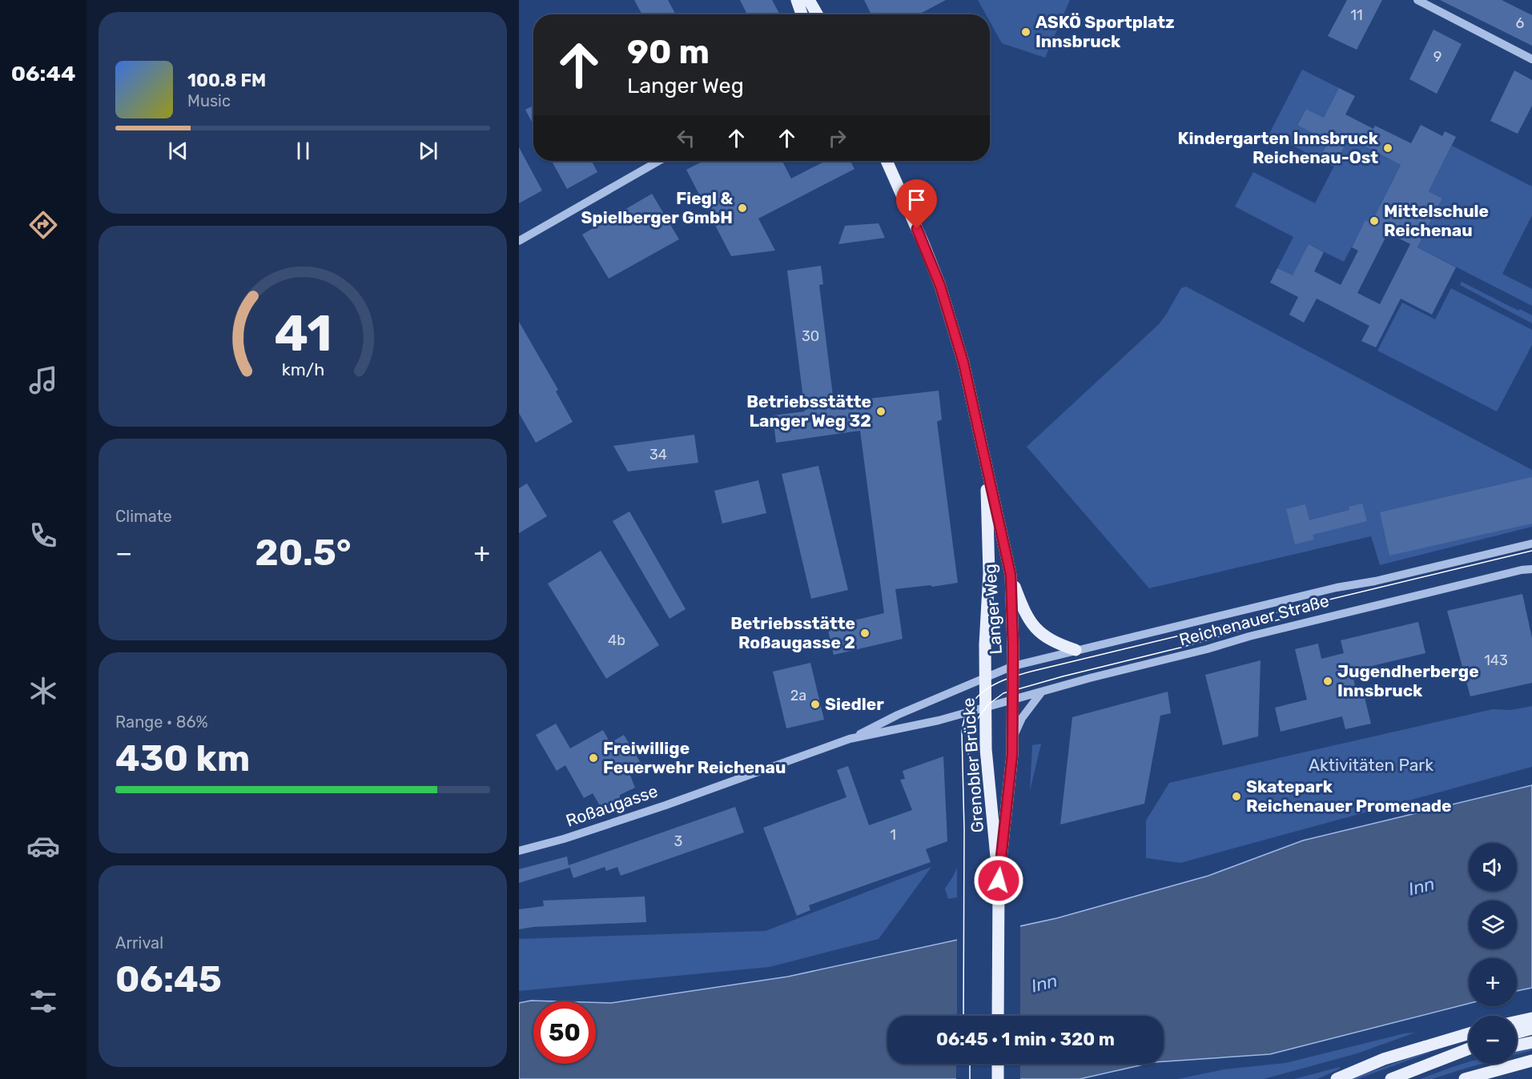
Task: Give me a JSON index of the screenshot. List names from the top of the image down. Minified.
{"streets":{"main road":["Langer Weg","Grenobler Brücke"],"street":["Reichenauer Straße","Roßaugasse"]},"crossings":[["Langer Weg","Reichenauer Straße"],["Langer Weg","Grenobler Brücke"],["Langer Weg","Roßaugasse"],["Reichenauer Straße","Grenobler Brücke"],["Reichenauer Straße","Roßaugasse"],["Grenobler Brücke","Roßaugasse"]],"water":["Inn"],"parks":["Aktivitäten Park"],"places":["ASKÖ Sportplatz Innsbruck","Kindergarten Innsbruck Reichenau-Ost","Fiegl & Spielberger GmbH","Mittelschule Reichenau","Betriebsstätte Langer Weg 32","Betriebsstätte Roßaugasse 2","Jugendherberge Innsbruck","Siedler","Freiwillige Feuerwehr Reichenau","Skatepark Reichenauer Promenade"],"house_numbers":["11","6","9","30","34","4b","143","2a","1","3"],"page":{"tabs":"06:44","turn":["90 m","Langer Weg"],"song":["100.8 FM","Music"],"tile":["Climate",["Range · 86%","430 km"],["Arrival","06:45"]],"heat":["−","20.5°","+"],"map_buttons":["+","−"],"limit":"50","trip":"06:45 · 1 min · 320 m","gauge":["41","km/h"]}}
